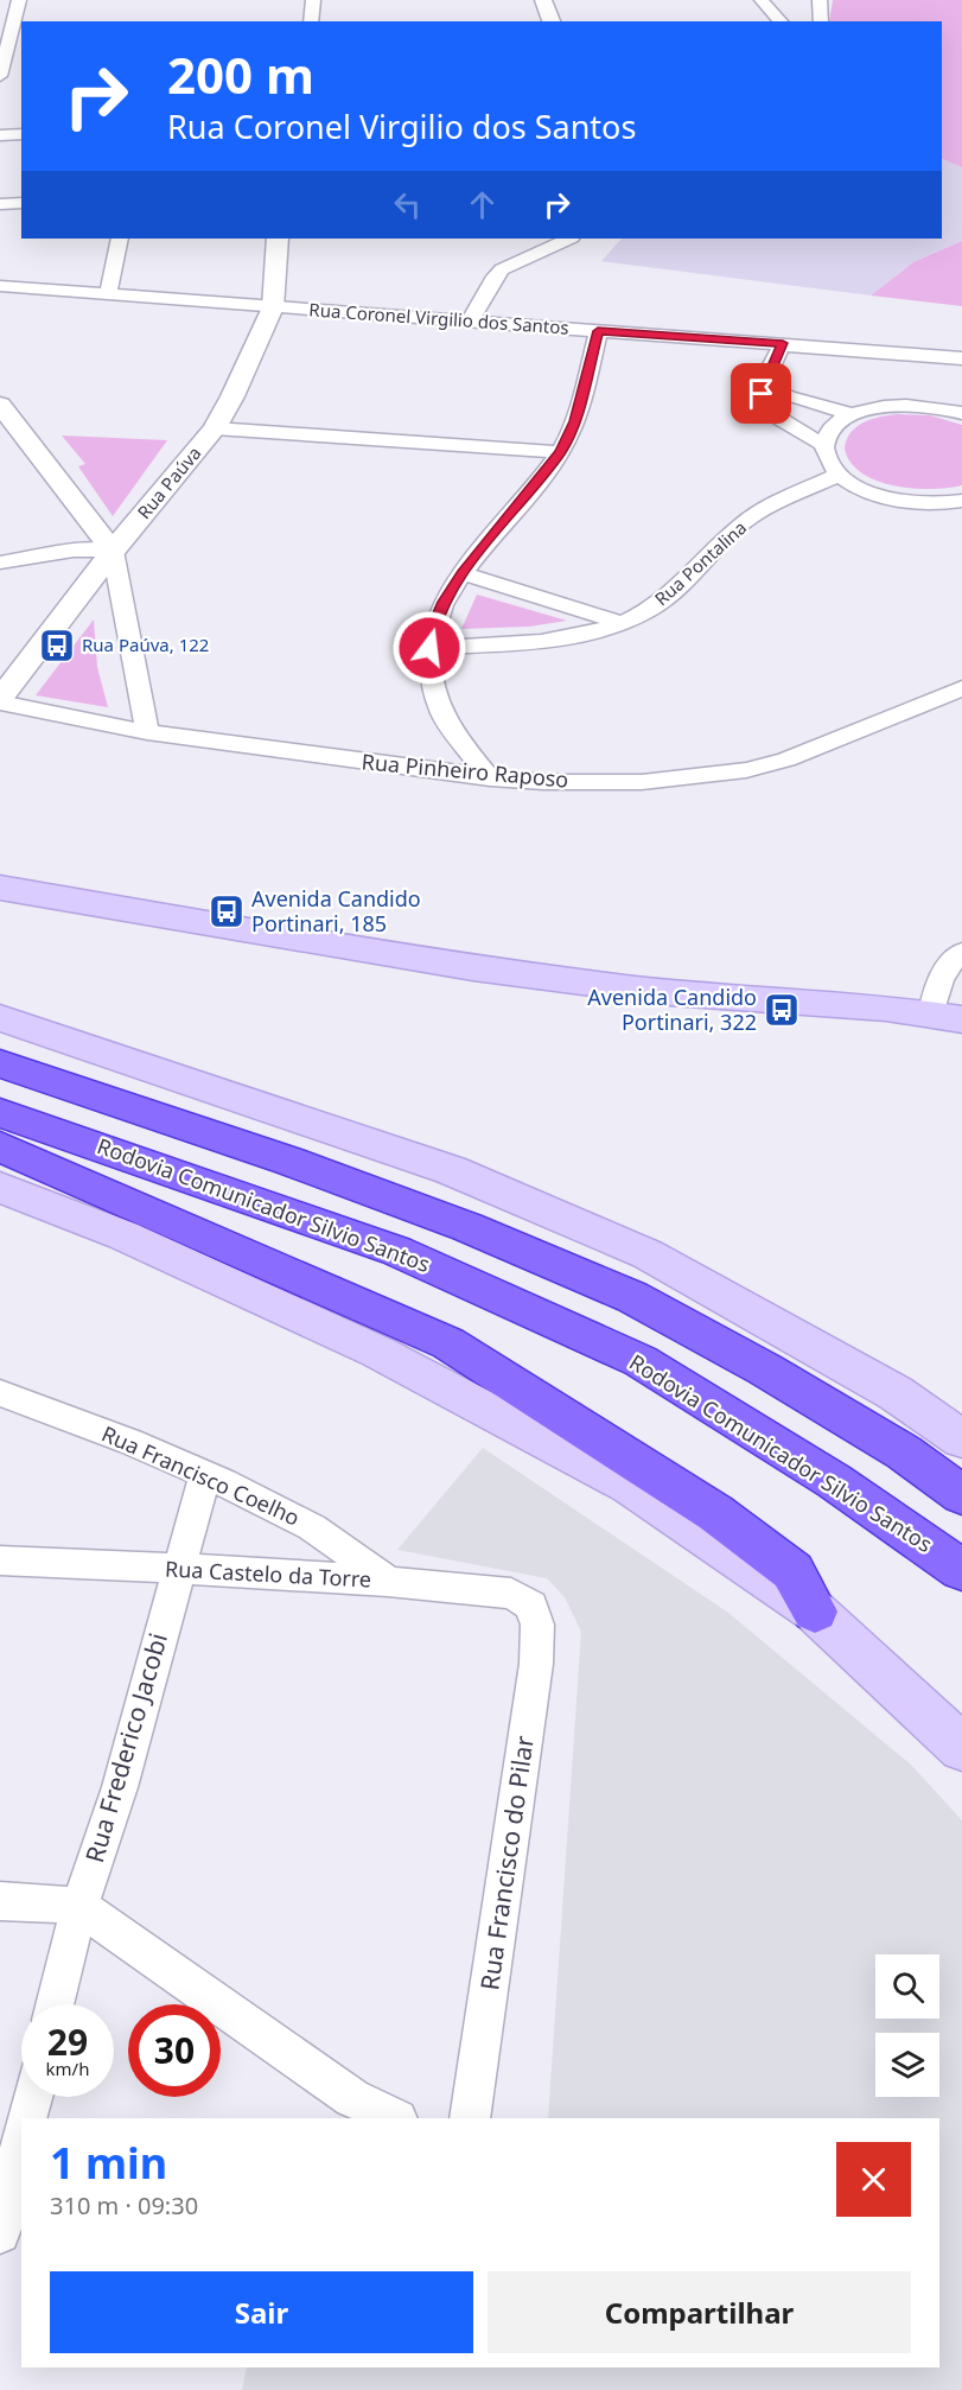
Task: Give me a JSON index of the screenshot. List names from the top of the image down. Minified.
{"streets":{"highway":["Rodovia Comunicador Silvio Santos"],"street":["Rua Coronel Virgilio dos Santos","Rua Paúva","Rua Pontalina","Rua Pinheiro Raposo","Rua Francisco Coelho","Rua Castelo da Torre","Rua Frederico Jacobi","Rua Francisco do Pilar"]},"crossings":[["Rua Coronel Virgilio dos Santos","Rua Paúva"],["Rua Paúva","Rua Pinheiro Raposo"],["Rua Francisco Coelho","Rua Castelo da Torre"],["Rua Francisco Coelho","Rua Frederico Jacobi"],["Rua Castelo da Torre","Rua Frederico Jacobi"],["Rua Castelo da Torre","Rua Francisco do Pilar"]],"places":{"bus stop":["Rua Paúva, 122","Avenida Candido Portinari, 185","Avenida Candido Portinari, 322"]},"page":{"turn":["200 m","Rua Coronel Virgilio dos Santos"],"speed":"29 km/h","limit":"30","heading":["1 min","310 m · 09:30"],"buttons":["Sair","Compartilhar"]}}
